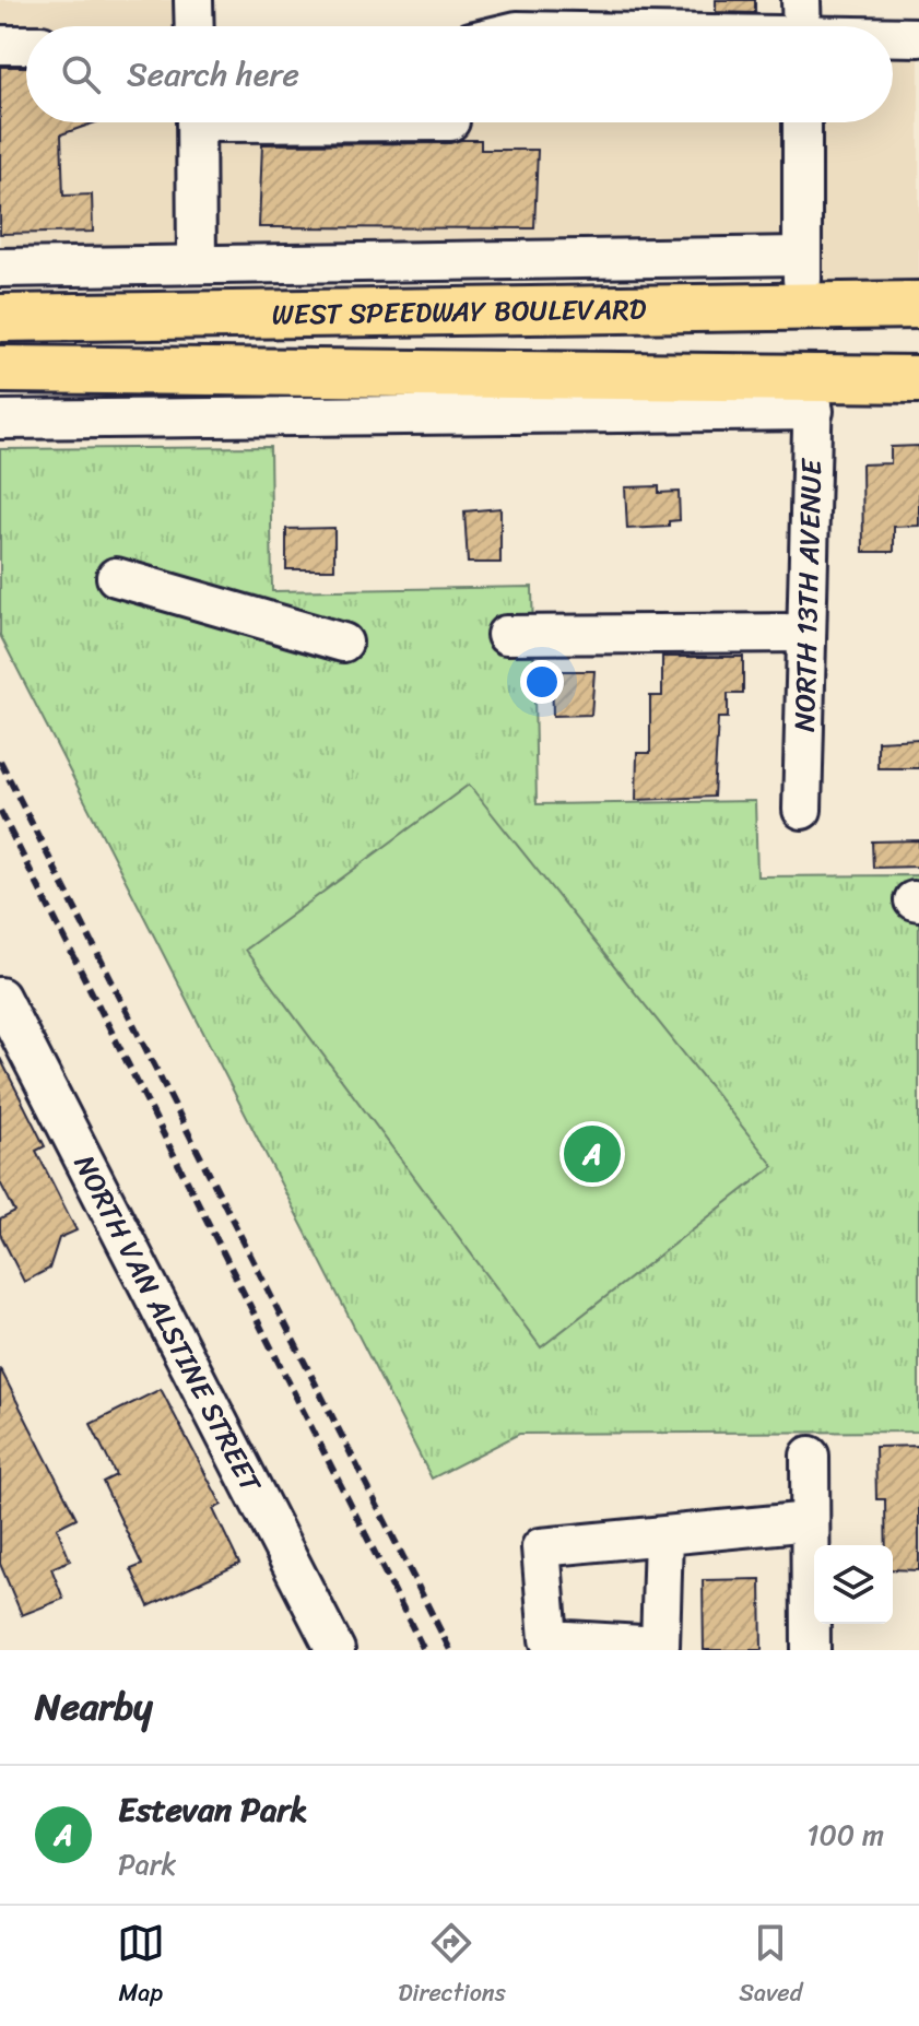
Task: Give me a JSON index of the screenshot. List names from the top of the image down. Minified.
{"streets":{"main road":["WEST SPEEDWAY BOULEVARD"],"street":["NORTH 13TH AVENUE","NORTH VAN ALSTINE STREET"]},"crossings":[["WEST SPEEDWAY BOULEVARD","NORTH 13TH AVENUE"]],"page":{"search":"Search here","pins":"A","heading":"Nearby","list":[{"mark":"A","name":"Estevan Park","note":"Park","value":"100 m"}],"nav":["Map","Directions","Saved"]}}
